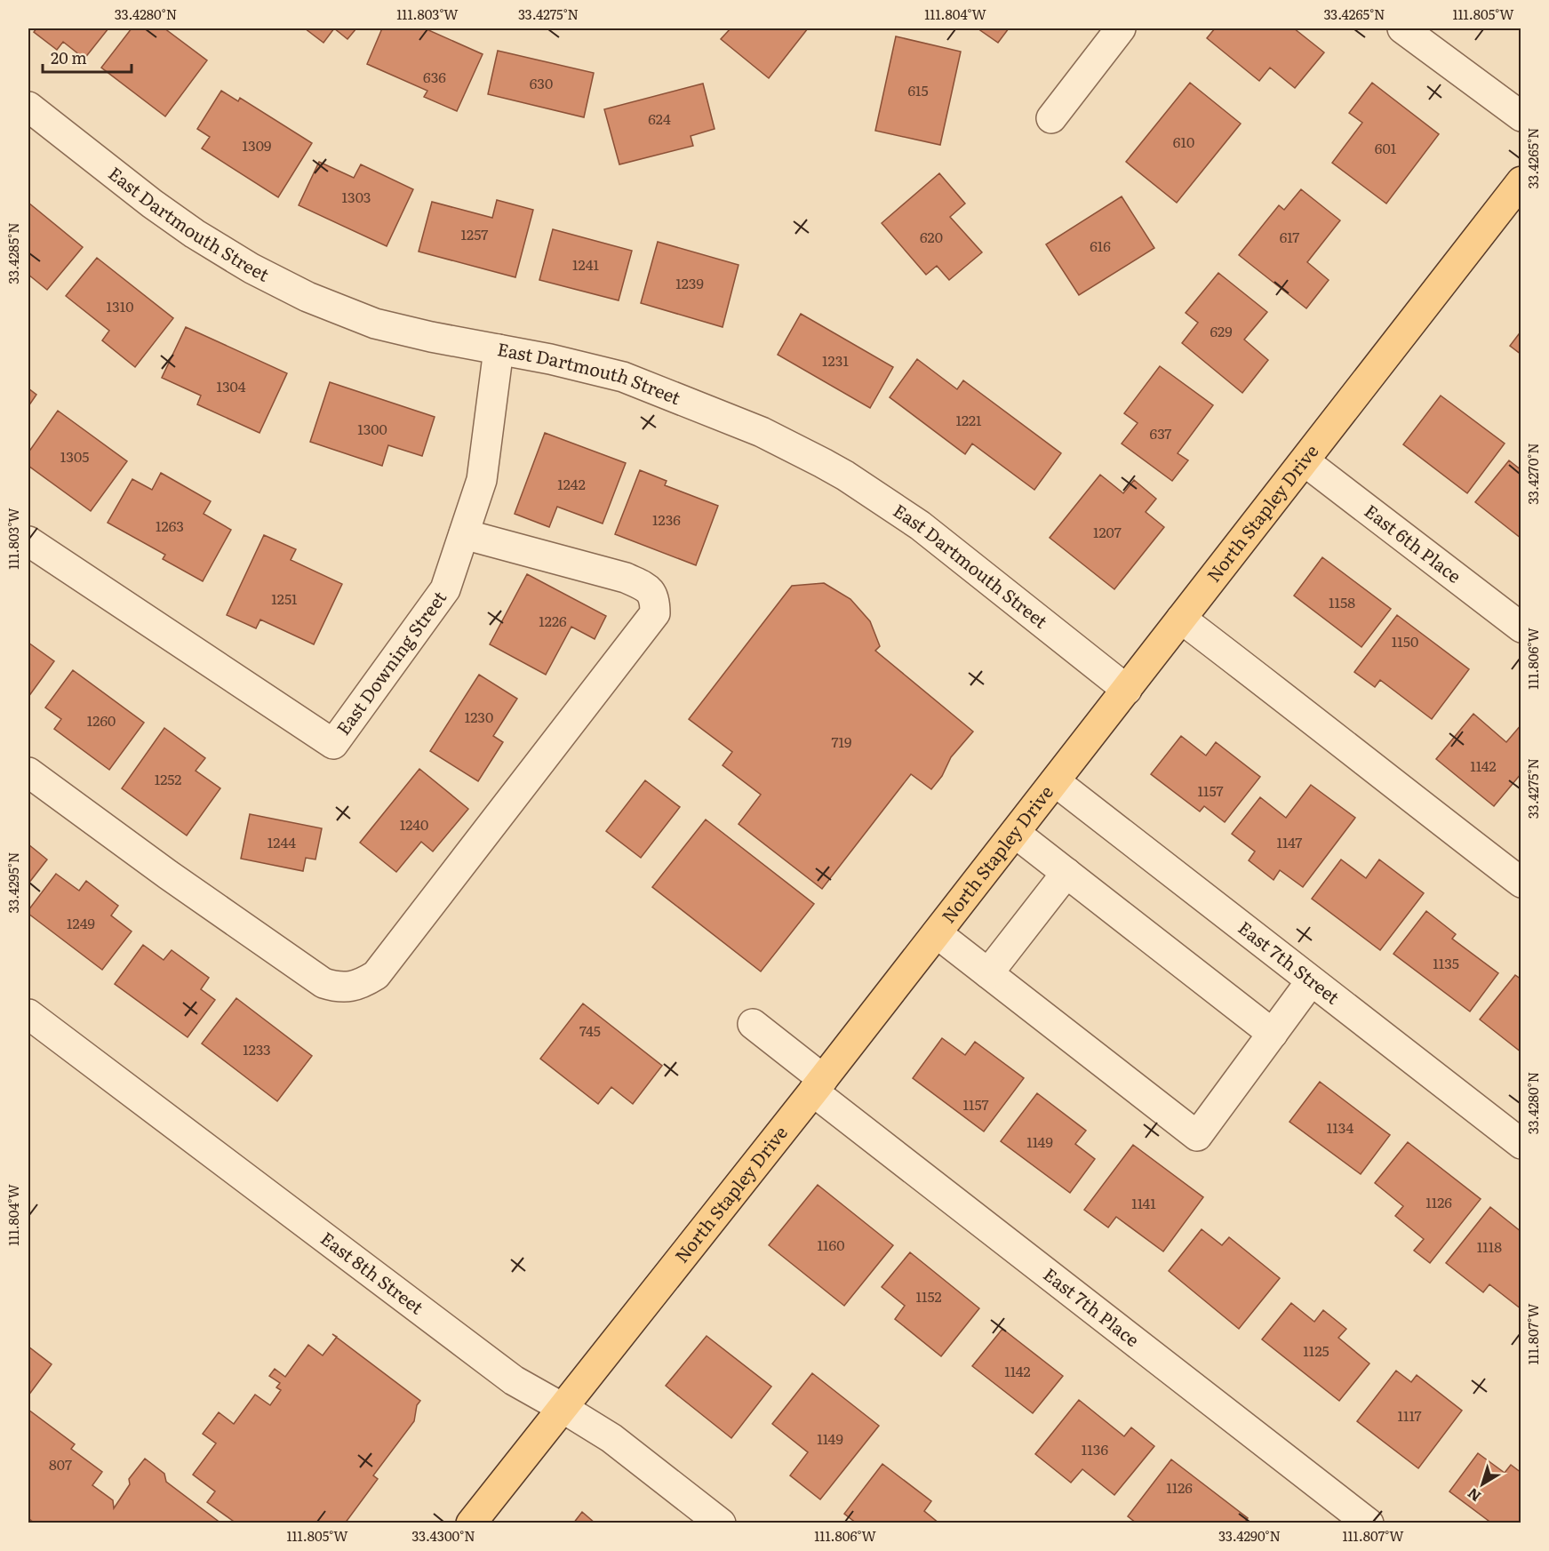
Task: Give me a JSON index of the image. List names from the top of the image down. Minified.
{"streets":{"main road":["North Stapley Drive"],"street":["East Dartmouth Street","East 6th Place","East Downing Street","East 7th Street","East 8th Street","East 7th Place"]},"crossings":[["East Dartmouth Street","North Stapley Drive"],["East Dartmouth Street","East Downing Street"],["North Stapley Drive","East 6th Place"],["North Stapley Drive","East 7th Street"],["North Stapley Drive","East 8th Street"],["North Stapley Drive","East 7th Place"]],"house_numbers":["636","630","615","624","610","1309","601","1303","1257","620","617","616","1241","1239","1310","629","1231","1304","1221","1300","637","1305","1242","1236","1263","1207","1251","1158","1226","1150","1230","1260","719","1142","1252","1157","1240","1244","1147","1249","1135","745","1233","1157","1134","1149","1126","1141","1160","1118","1152","1125","1142","1117","1149","1136","807","1126"],"scale_bar":"20 m","north":"bottom left","coordinates":["33.4280°N","111.803°W","33.4275°N","111.804°W","33.4265°N","111.805°W","33.4285°N","33.4270°N","111.806°W","33.4295°N","111.807°W","33.4300°N","33.4290°N"]}
